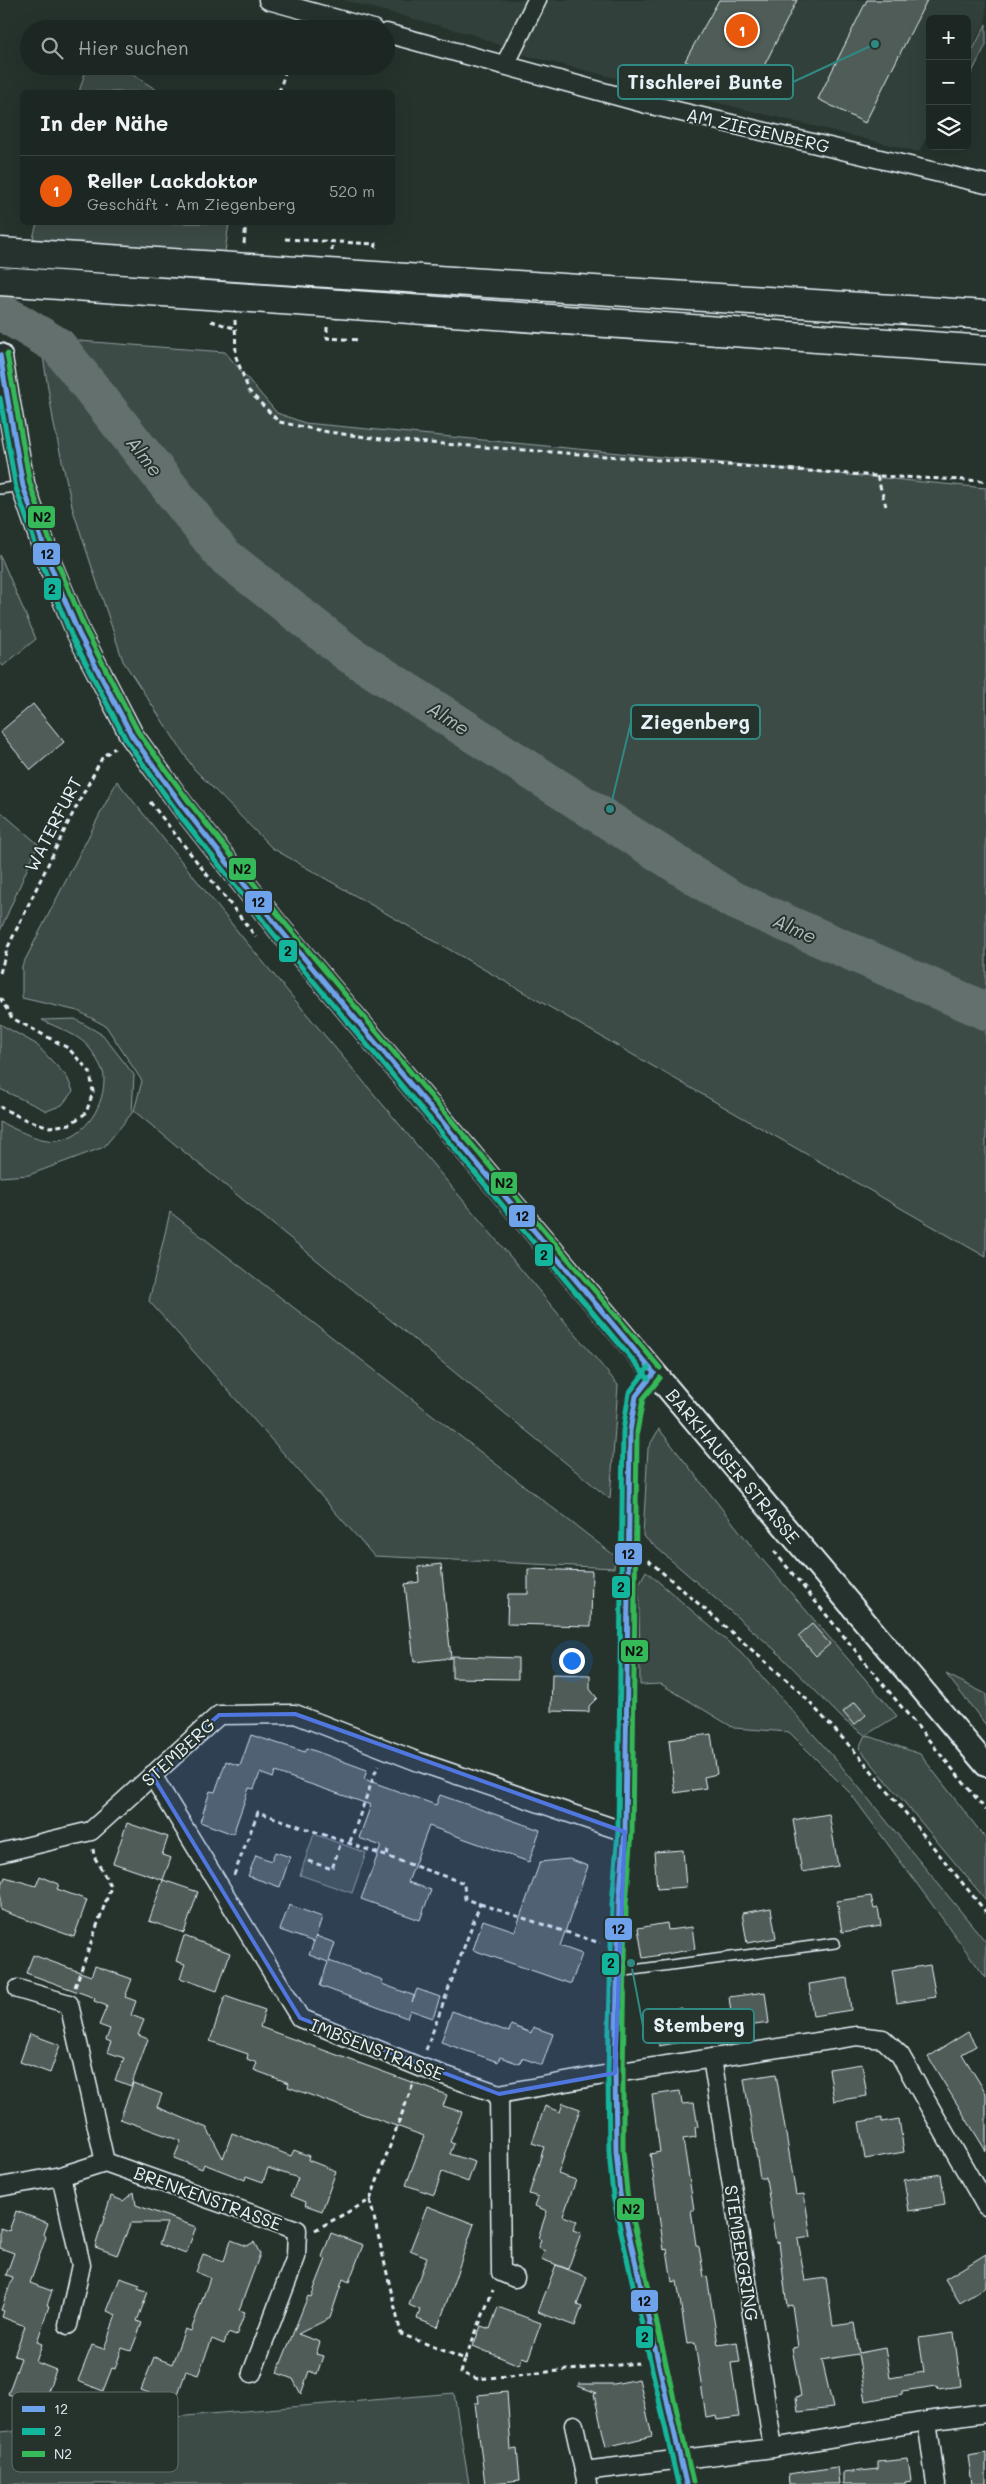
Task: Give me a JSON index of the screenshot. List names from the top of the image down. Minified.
{"streets":{"street":["AM ZIEGENBERG","BARKHAUSER STRASSE","STEMBERG","IMBSENSTRASSE","BRENKENSTRASSE","STEMBERGRING"],"path":["WATERFURT"]},"crossings":[["STEMBERG","IMBSENSTRASSE"]],"water":["Alme"],"places":["Tischlerei Bunte","Ziegenberg","Stemberg"],"lines":["transit line N2","transit line 12","transit line 2"],"legend":["12","2","N2"],"page":{"pins":"1","map_buttons":["+","−"],"search":"Hier suchen","heading":"In der Nähe","list":[{"mark":"1","name":"Reller Lackdoktor","note":"Geschäft · Am Ziegenberg","value":"520 m"}]}}
